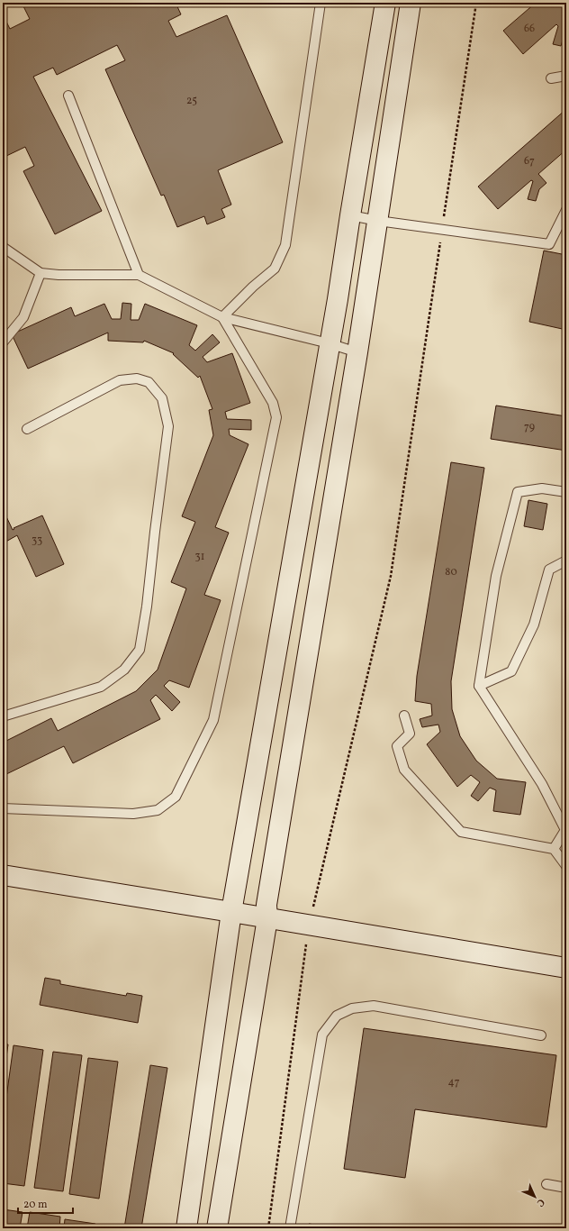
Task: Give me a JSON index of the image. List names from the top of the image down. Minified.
{"house_numbers":["66","25","67","79","33","31","80","47"],"scale_bar":"20 m","north":"bottom right"}
